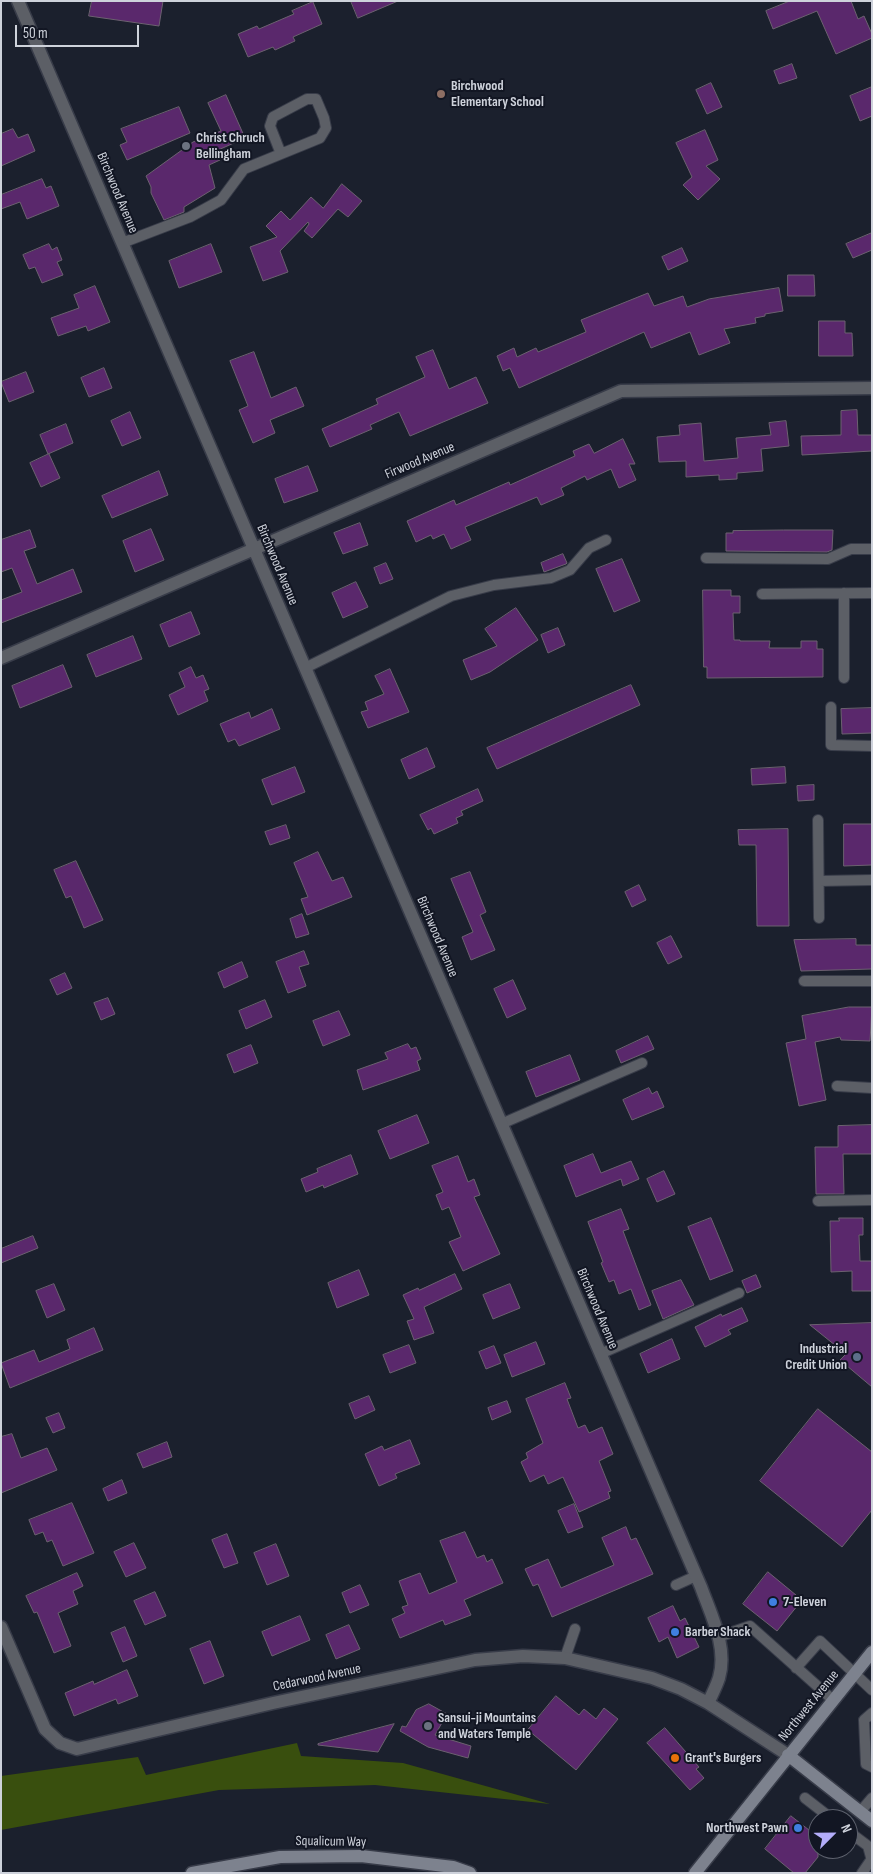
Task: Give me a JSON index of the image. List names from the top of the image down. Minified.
{"streets":{"street":["Birchwood Avenue","Firwood Avenue","Cedarwood Avenue","Northwest Avenue","Squalicum Way"]},"crossings":[["Birchwood Avenue","Firwood Avenue"],["Birchwood Avenue","Cedarwood Avenue"]],"places":["Birchwood Elementary School","Christ Chruch Bellingham","Industrial Credit Union","7-Eleven","Barber Shack","Sansui-ji Mountains and Waters Temple","Grant's Burgers","Northwest Pawn"],"scale_bar":"50 m","north":"top right"}
